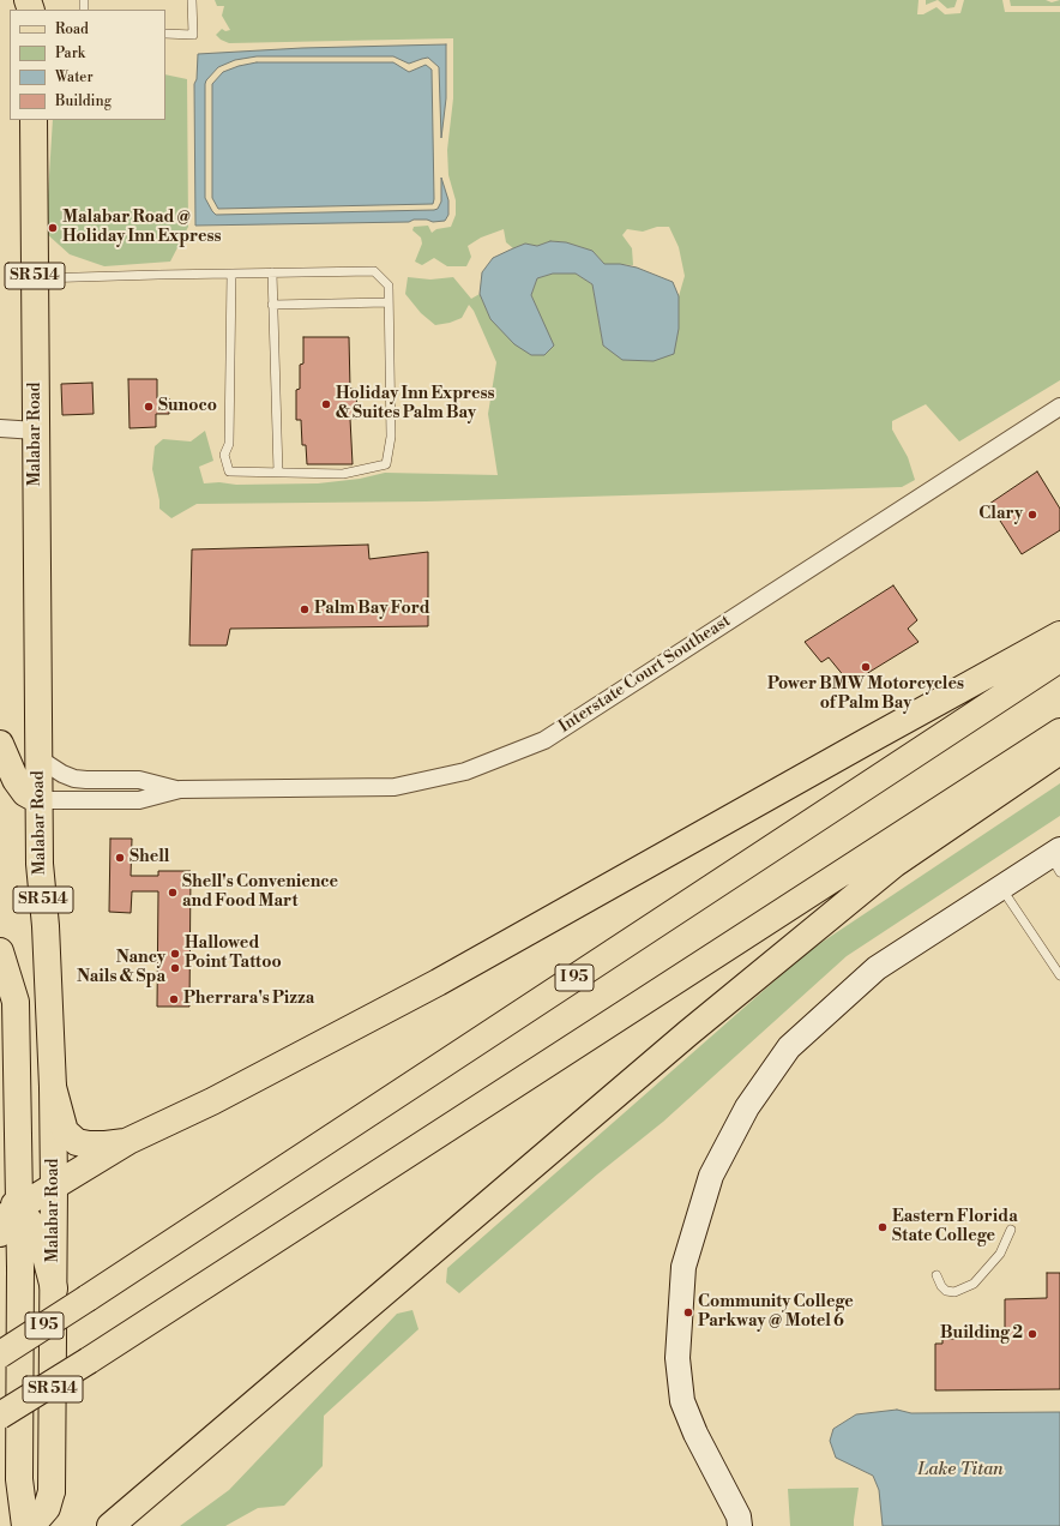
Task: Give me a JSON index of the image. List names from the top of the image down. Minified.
{"streets":{"main road":["SR 514","Malabar Road","I 95"],"street":["Interstate Court Southeast"]},"crossings":[["Malabar Road","Interstate Court Southeast"]],"water":["Lake Titan"],"places":["Malabar Road @ Holiday Inn Express","Holiday Inn Express & Suites Palm Bay","Sunoco","Clary","Palm Bay Ford","Power BMW Motorcycles of Palm Bay","Shell","Shell's Convenience and Food Mart","Hallowed Point Tattoo","Nancy Nails & Spa","Pherrara's Pizza","Eastern Florida State College","Community College Parkway @ Motel 6","Building 2"],"legend":["Road","Park","Water","Building"]}
